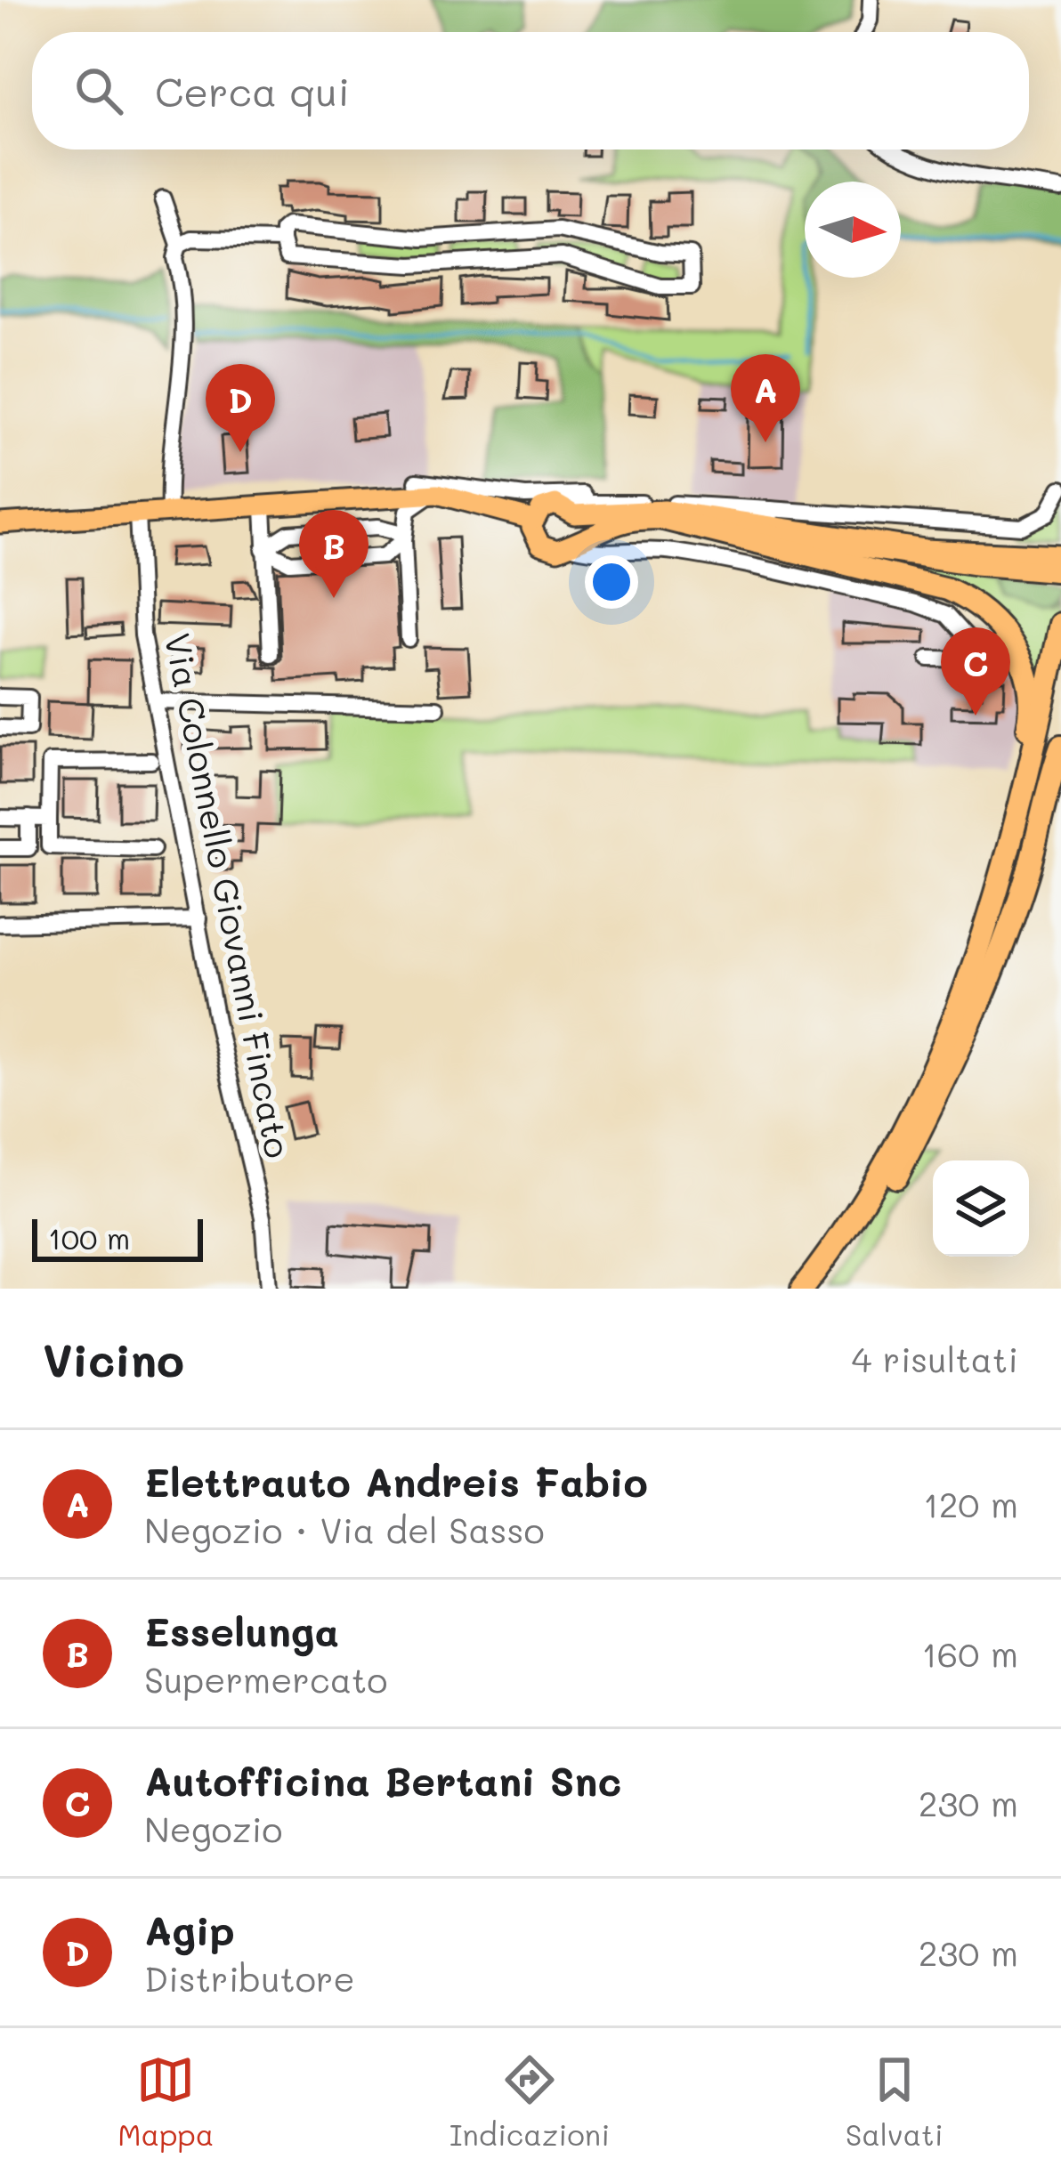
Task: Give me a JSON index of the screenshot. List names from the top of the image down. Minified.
{"streets":{"street":["Via Colonnello Giovanni Fincato"]},"scale_bar":"100 m","north":"right","page":{"search":"Cerca qui","pins":["A","D","B","C"],"scale":"100 m","heading":["Vicino","4 risultati"],"list":[{"mark":"A","name":"Elettrauto Andreis Fabio","note":"Negozio · Via del Sasso","value":"120 m"},{"mark":"B","name":"Esselunga","note":"Supermercato","value":"160 m"},{"mark":"C","name":"Autofficina Bertani Snc","note":"Negozio","value":"230 m"},{"mark":"D","name":"Agip","note":"Distributore","value":"230 m"}],"nav":["Mappa","Indicazioni","Salvati"]}}
